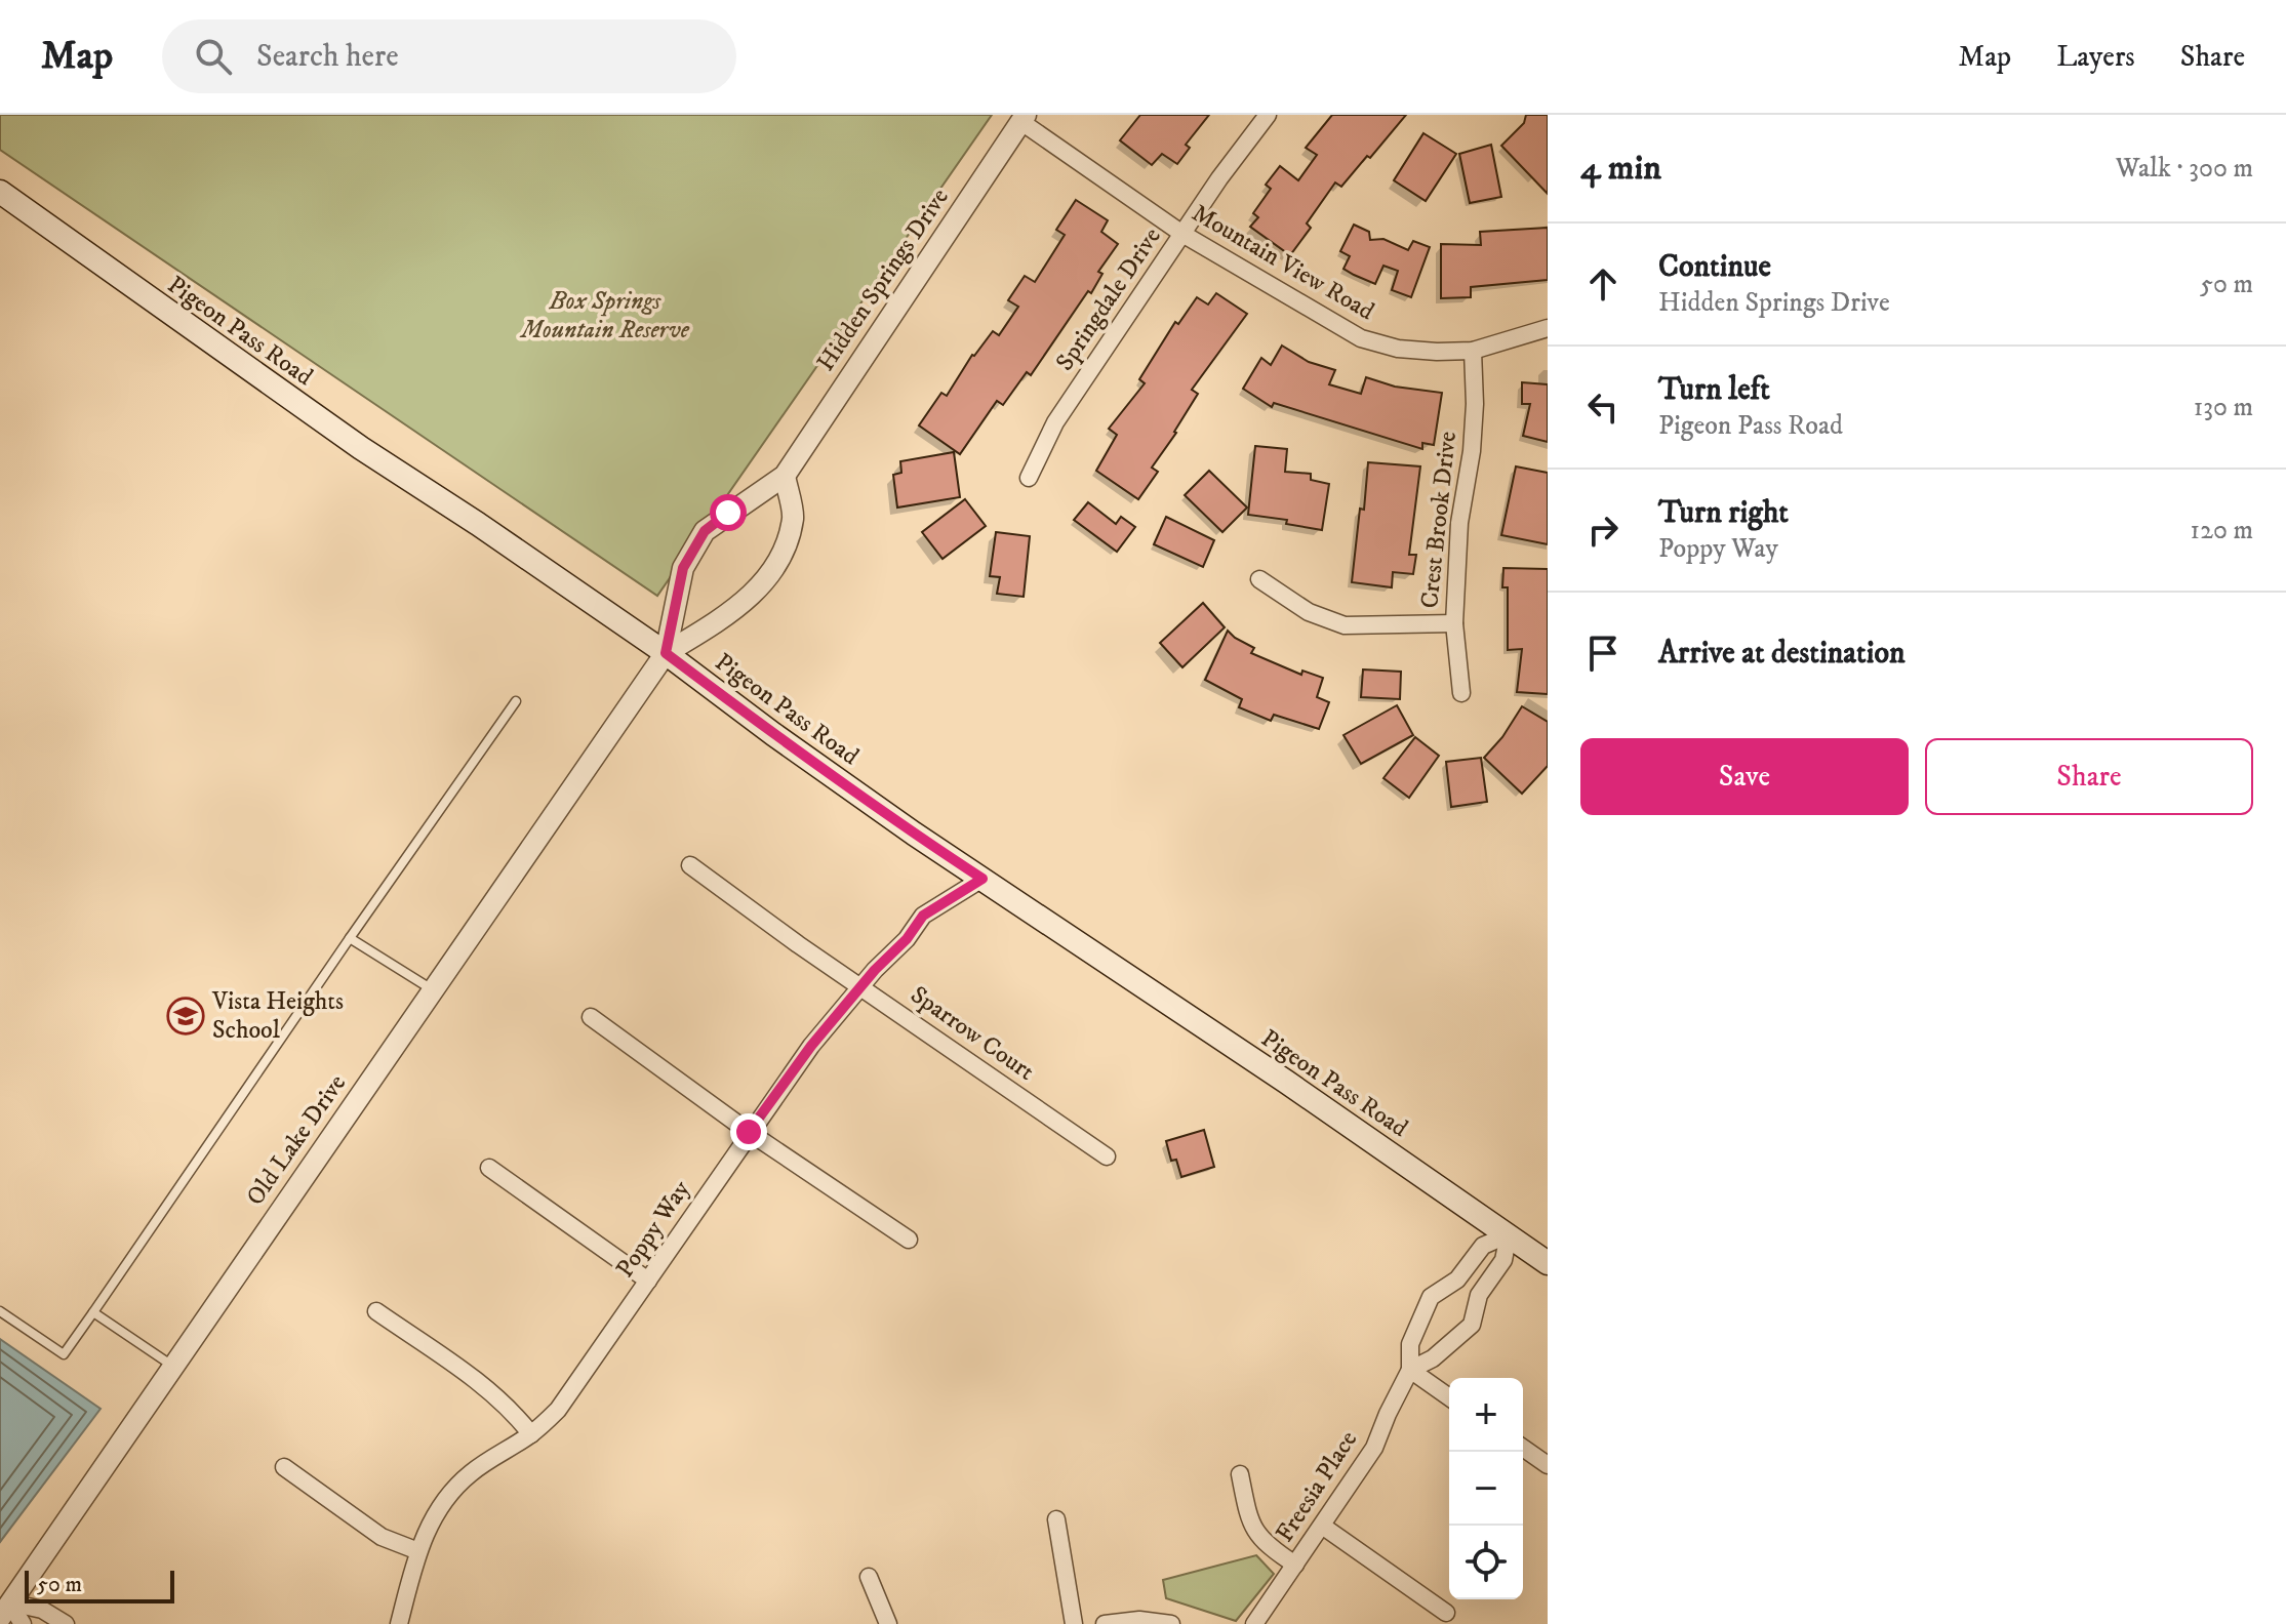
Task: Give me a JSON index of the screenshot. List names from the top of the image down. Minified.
{"streets":{"main road":["Pigeon Pass Road"],"street":["Mountain View Road","Hidden Springs Drive","Springdale Drive","Crest Brook Drive","Sparrow Court","Old Lake Drive","Poppy Way","Freesia Place"]},"crossings":[["Mountain View Road","Hidden Springs Drive"],["Mountain View Road","Springdale Drive"],["Mountain View Road","Crest Brook Drive"],["Hidden Springs Drive","Pigeon Pass Road"],["Hidden Springs Drive","Old Lake Drive"],["Pigeon Pass Road","Old Lake Drive"],["Pigeon Pass Road","Poppy Way"],["Sparrow Court","Poppy Way"]],"parks":["Box Springs Mountain Reserve"],"places":{"school or university":["Vista Heights School"]},"scale_bar":"50 m","page":{"header":"Map","search":"Search here","nav":["Map","Layers","Share"],"heading":["4 min","Walk · 300 m"],"list":[["Continue","Hidden Springs Drive","50 m"],["Turn left","Pigeon Pass Road","130 m"],["Turn right","Poppy Way","120 m"],"Arrive at destination"],"buttons":["Save","Share"],"map_buttons":["+","−"],"scale":"50 m"}}
